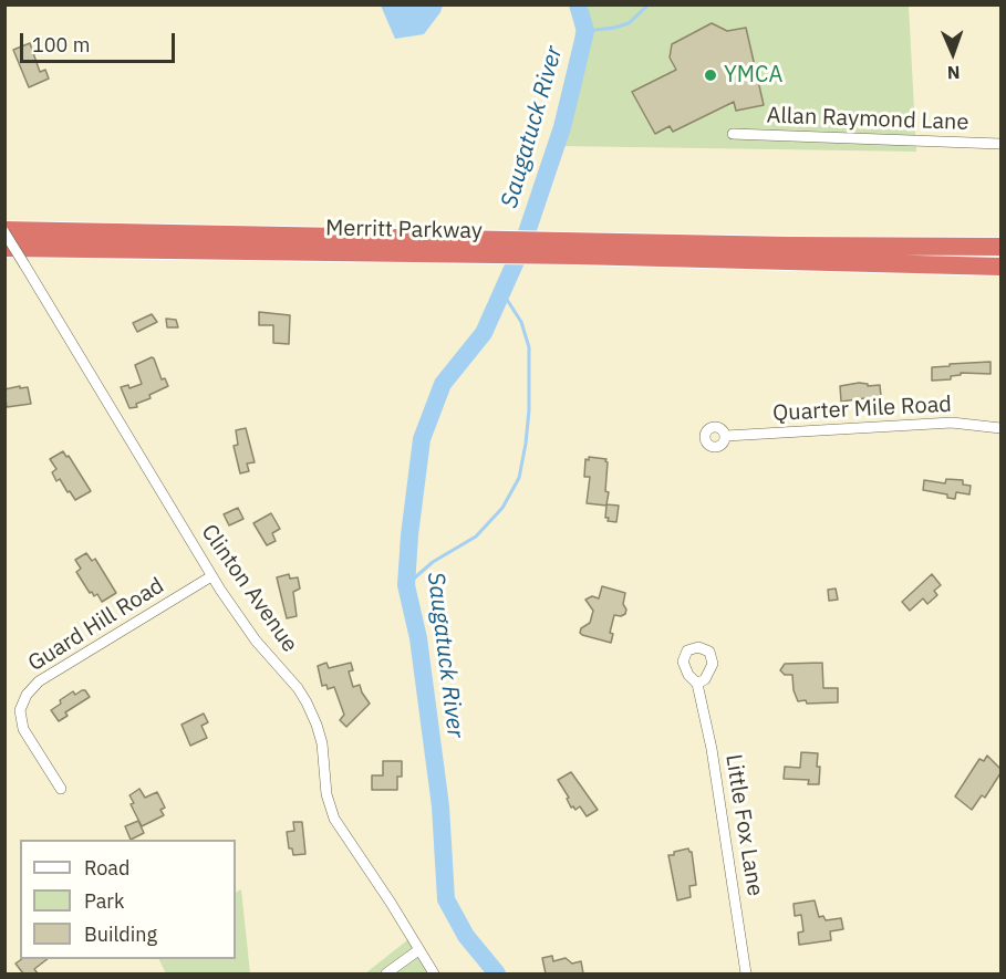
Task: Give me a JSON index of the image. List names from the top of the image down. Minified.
{"streets":{"highway":["Merritt Parkway"],"street":["Allan Raymond Lane","Quarter Mile Road","Clinton Avenue","Guard Hill Road","Little Fox Lane"]},"crossings":[["Merritt Parkway","Clinton Avenue"],["Clinton Avenue","Guard Hill Road"]],"water":["Saugatuck River"],"places":["YMCA"],"legend":["Road","Park","Building"],"scale_bar":"100 m","north":"bottom"}
